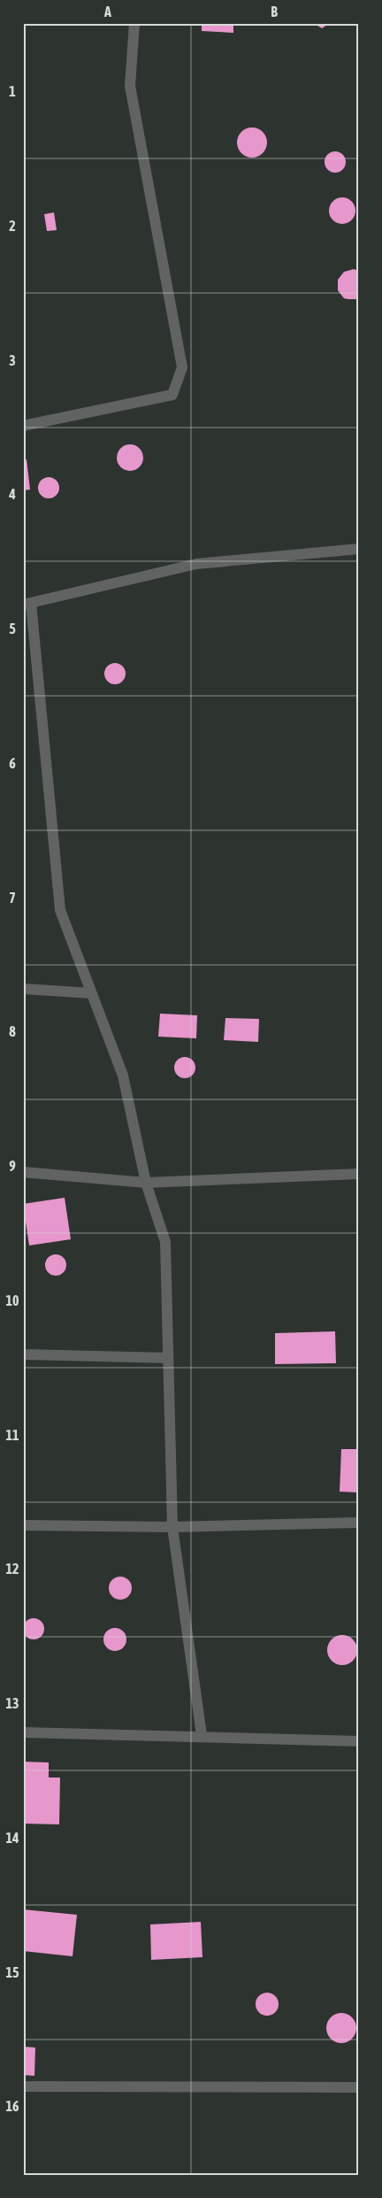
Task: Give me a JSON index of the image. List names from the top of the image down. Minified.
{"grid":{"columns":["A","B"],"rows":["1","2","3","4","5","6","7","8","9","10","11","12","13","14","15","16"]}}
